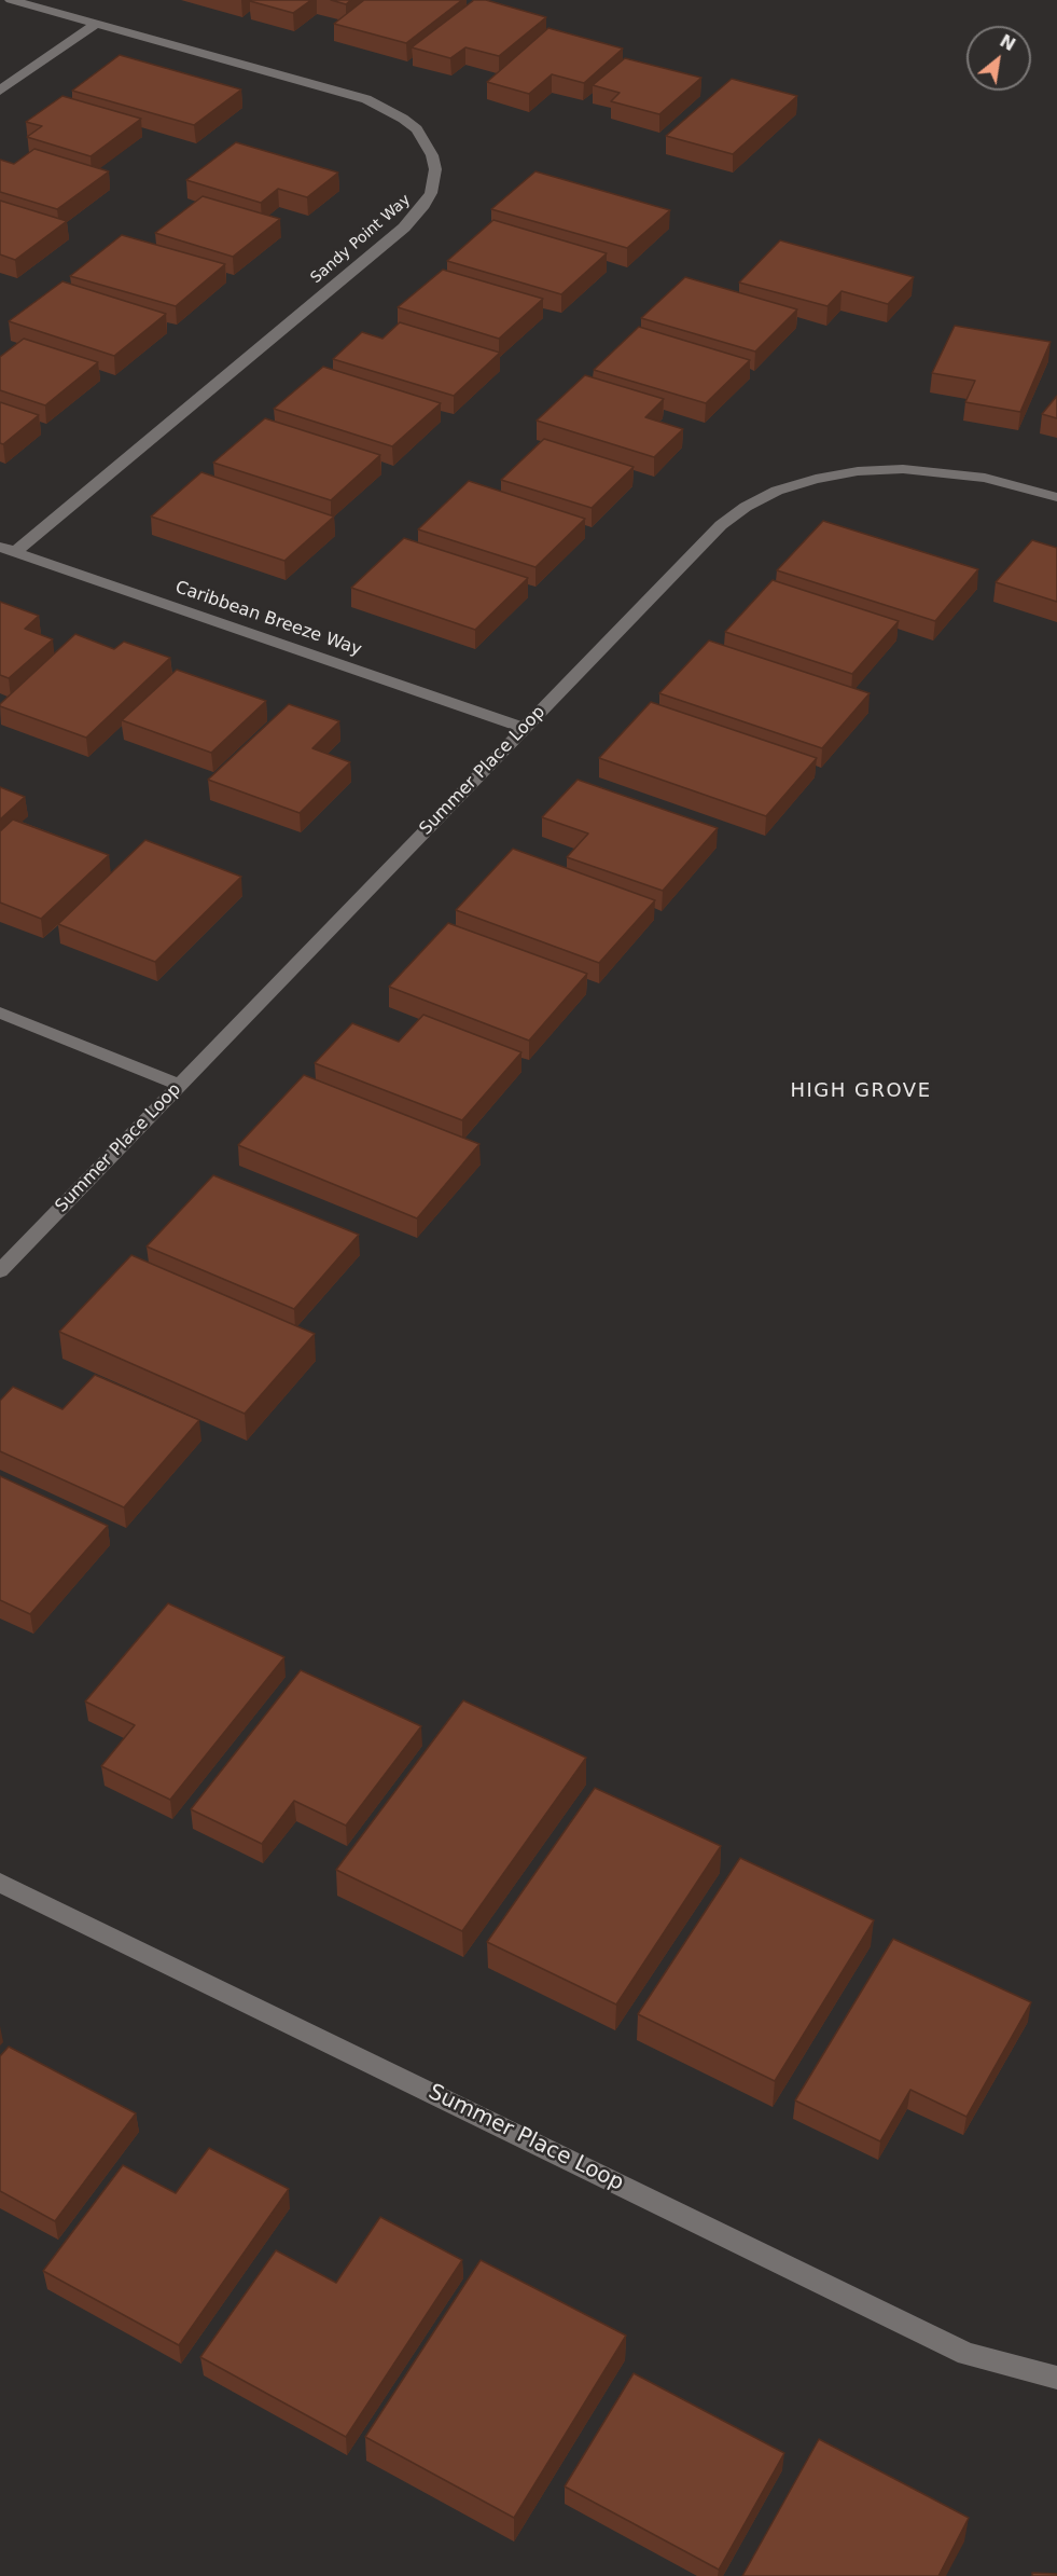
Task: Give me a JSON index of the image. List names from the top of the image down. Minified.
{"streets":{"street":["Sandy Point Way","Caribbean Breeze Way","Summer Place Loop"]},"crossings":[["Sandy Point Way","Caribbean Breeze Way"],["Caribbean Breeze Way","Summer Place Loop"]],"districts":["HIGH GROVE"],"north":"top right"}
